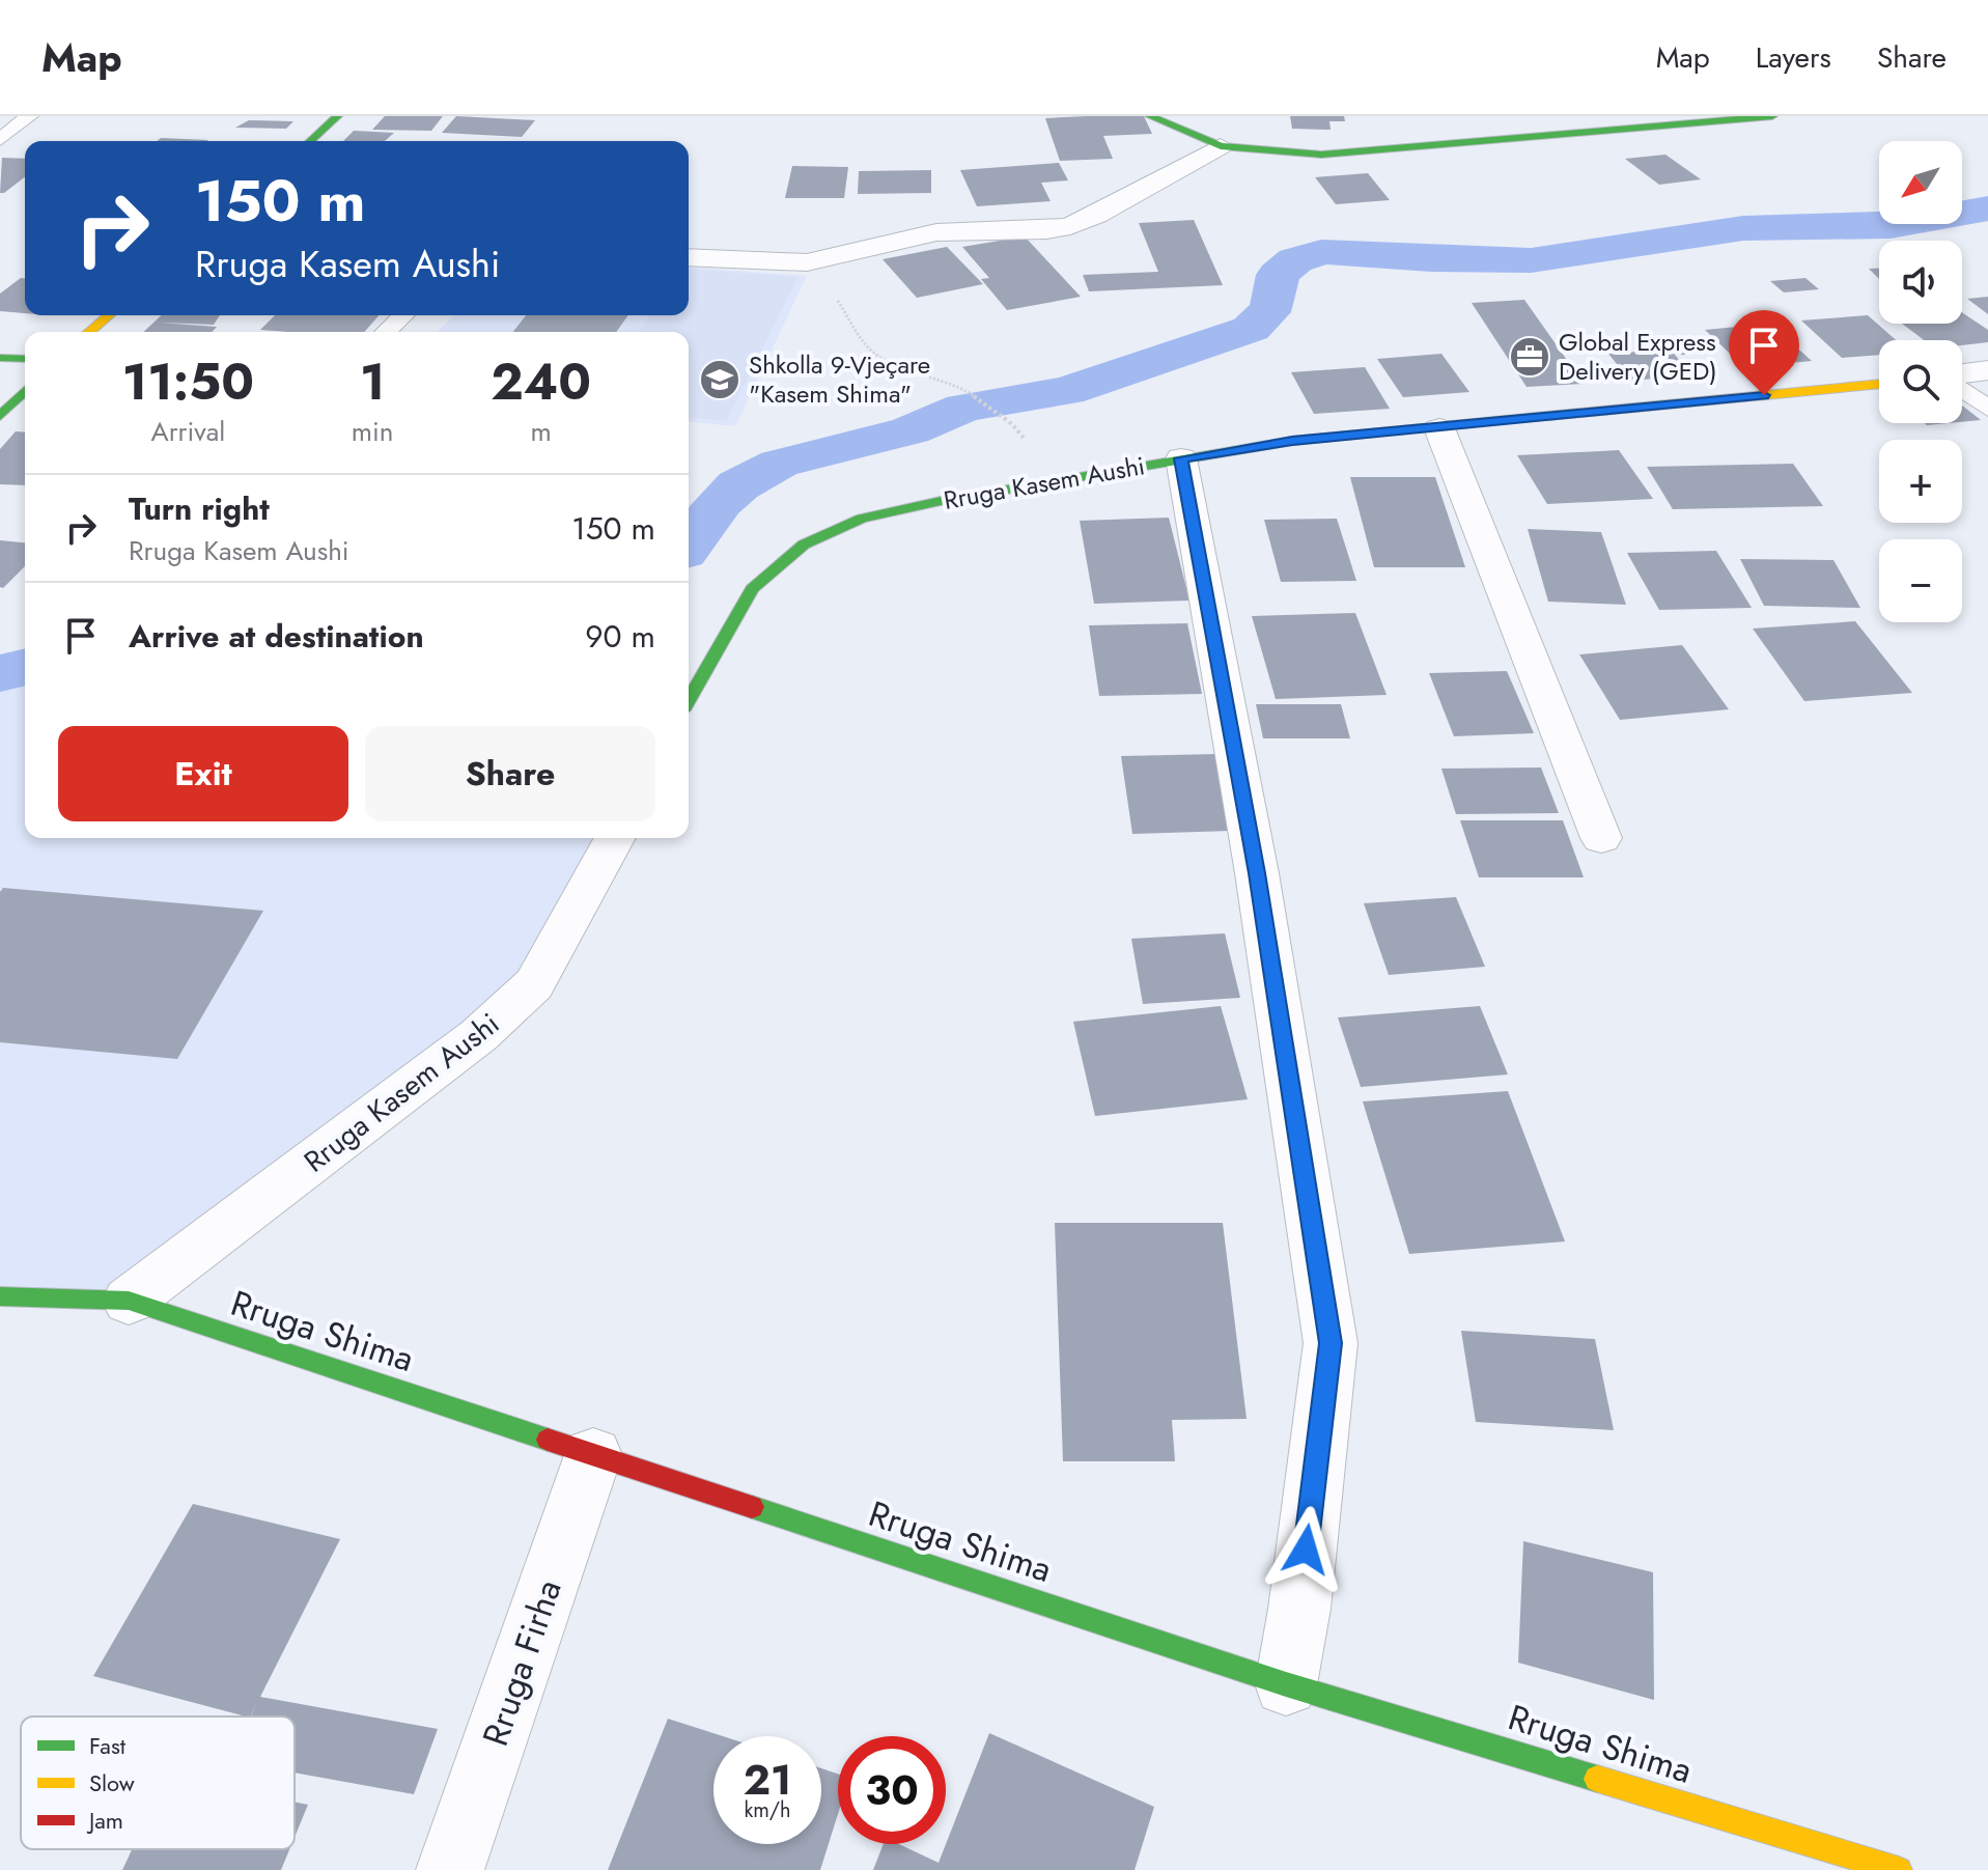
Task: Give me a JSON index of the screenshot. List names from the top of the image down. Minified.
{"streets":{"street":["Rruga Kasem Aushi","Rruga Shima","Rruga Firha"]},"crossings":[["Rruga Kasem Aushi","Rruga Shima"],["Rruga Shima","Rruga Firha"]],"places":{"office":["Global Express Delivery (GED)"],"school or university":["Shkolla 9-Vjeçare \"Kasem Shima\""]},"legend":["Fast","Slow","Jam"],"north":"bottom left","page":{"header":"Map","nav":["Map","Layers","Share"],"map_buttons":["+","−"],"turn":["150 m","Rruga Kasem Aushi"],"eta":["11:50","Arrival","1","min","240","m"],"list":[{"name":"Turn right","note":"Rruga Kasem Aushi","value":"150 m"},{"name":"Arrive at destination","value":"90 m"}],"buttons":["Exit","Share"],"speed":"21 km/h","limit":"30"}}
